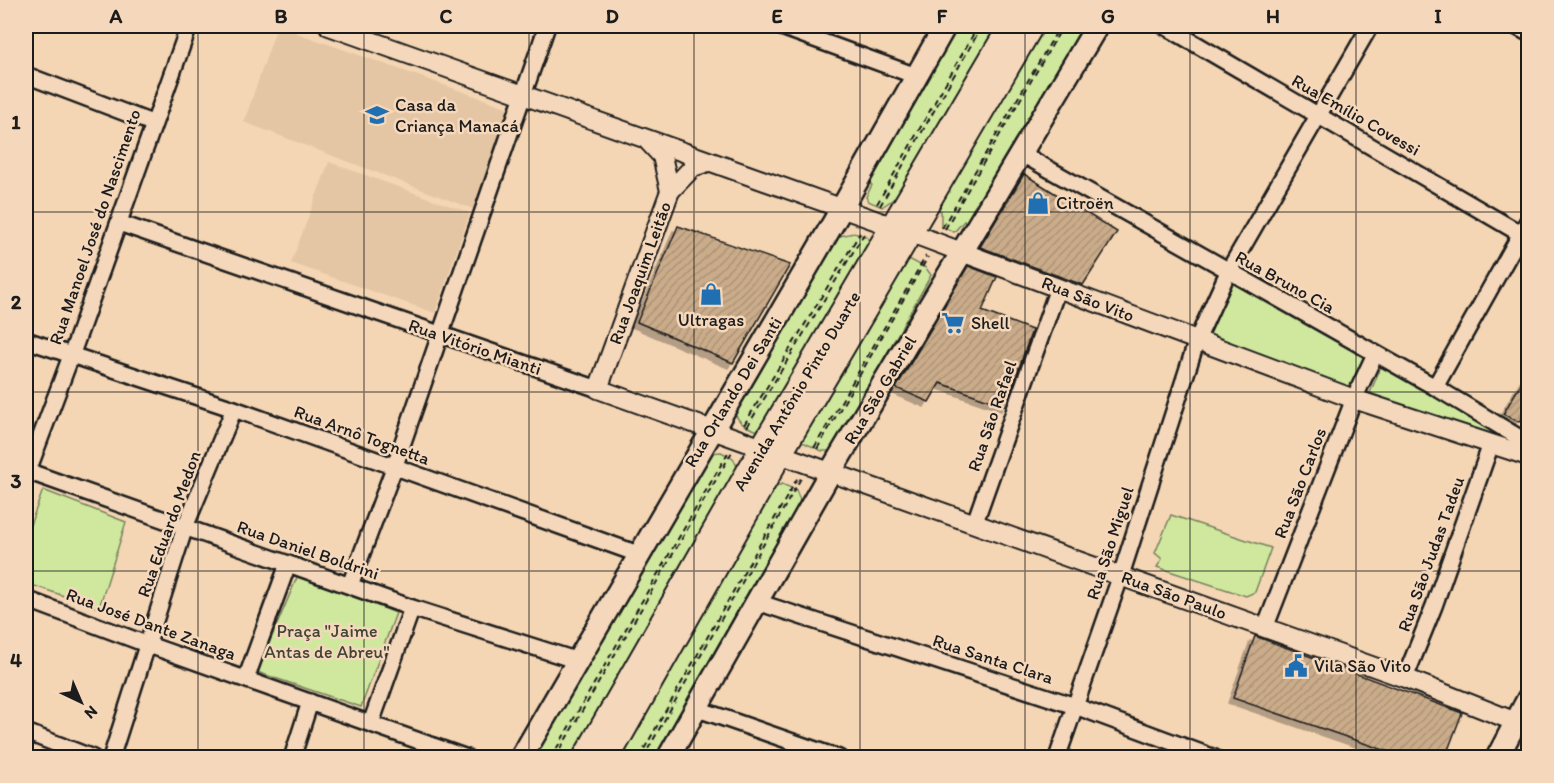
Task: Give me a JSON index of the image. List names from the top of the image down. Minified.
{"streets":{"main road":["Rua São Gabriel","Avenida Antônio Pinto Duarte","Rua Orlando Dei Santi"],"street":["Rua Emílio Covessi","Rua Manoel José do Nascimento","Rua Joaquim Leitão","Rua Bruno Cia","Rua São Vito","Rua Vitório Mianti","Rua São Rafael","Rua Arnô Tognetta","Rua São Carlos","Rua Eduardo Medon","Rua São Miguel","Rua Daniel Boldrini","Rua São Judas Tadeu","Rua São Paulo","Rua José Dante Zanaga","Rua Santa Clara"]},"crossings":[["Rua Emílio Covessi","Rua São Miguel"],["Rua Manoel José do Nascimento","Rua Vitório Mianti"],["Rua Manoel José do Nascimento","Rua Arnô Tognetta"],["Rua Manoel José do Nascimento","Rua Daniel Boldrini"],["Rua Joaquim Leitão","Rua São Vito"],["Rua Joaquim Leitão","Rua Vitório Mianti"],["Rua Bruno Cia","Rua São Gabriel"],["Rua Bruno Cia","Rua São Carlos"],["Rua Bruno Cia","Rua São Miguel"],["Rua São Vito","Rua São Gabriel"],["Rua São Vito","Avenida Antônio Pinto Duarte"],["Rua São Vito","Rua Orlando Dei Santi"],["Rua São Vito","Rua São Rafael"],["Rua São Vito","Rua São Carlos"],["Rua São Vito","Rua São Miguel"],["Rua São Vito","Rua São Judas Tadeu"],["Rua Vitório Mianti","Rua São Gabriel"],["Rua Vitório Mianti","Avenida Antônio Pinto Duarte"],["Rua Vitório Mianti","Rua Orlando Dei Santi"],["Rua Vitório Mianti","Rua São Paulo"],["Rua São Gabriel","Rua São Paulo"],["Rua São Gabriel","Rua Santa Clara"],["Rua Orlando Dei Santi","Rua Arnô Tognetta"],["Rua Orlando Dei Santi","Rua Daniel Boldrini"],["Rua São Rafael","Rua São Paulo"],["Rua Arnô Tognetta","Rua Eduardo Medon"],["Rua São Carlos","Rua São Paulo"],["Rua Eduardo Medon","Rua Daniel Boldrini"],["Rua Eduardo Medon","Rua José Dante Zanaga"],["Rua São Miguel","Rua São Paulo"],["Rua São Miguel","Rua Santa Clara"],["Rua São Judas Tadeu","Rua São Paulo"]],"parks":["Praça \"Jaime Antas de Abreu\""],"places":{"school or university":["Casa da Criança Manacá"],"shop":["Citroën","Ultragas"],"supermarket":["Shell"],"public building":["Vila São Vito"]},"north":"bottom right","grid":{"columns":["A","B","C","D","E","F","G","H","I"],"rows":["1","2","3","4"]}}
